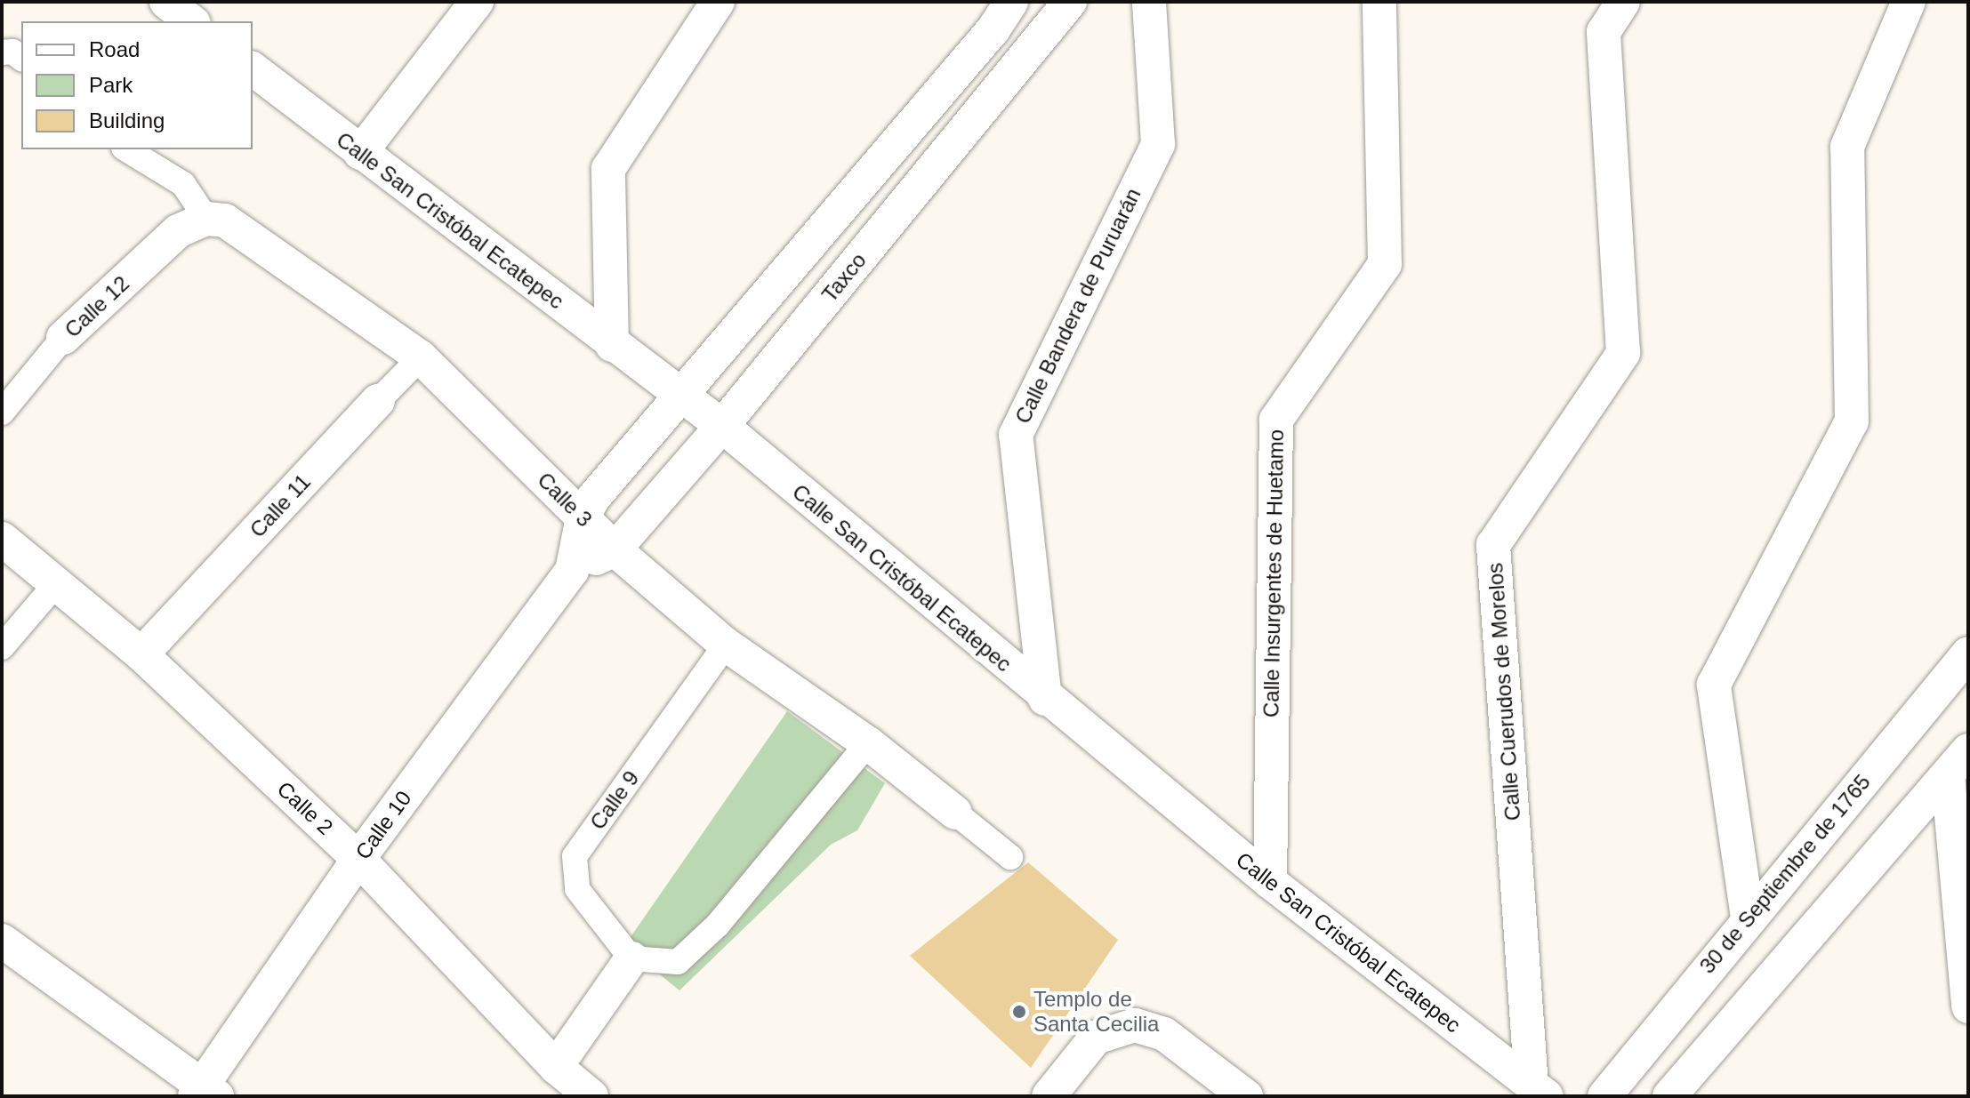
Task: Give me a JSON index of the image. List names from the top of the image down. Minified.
{"streets":{"street":["Calle San Cristóbal Ecatepec","Taxco","Calle Bandera de Puruarán","Calle 12","Calle 3","Calle 11","Calle Insurgentes de Huetamo","Calle Cuerudos de Morelos","Calle 9","Calle 2","Calle 10","30 de Septiembre de 1765"]},"crossings":[["Calle San Cristóbal Ecatepec","Taxco"],["Calle San Cristóbal Ecatepec","Calle Bandera de Puruarán"],["Calle San Cristóbal Ecatepec","Calle Insurgentes de Huetamo"],["Calle San Cristóbal Ecatepec","Calle Cuerudos de Morelos"],["Taxco","Calle 3"],["Taxco","Calle 10"],["Calle 12","Calle 3"],["Calle 3","Calle 11"],["Calle 3","Calle 9"],["Calle 3","Calle 10"],["Calle 11","Calle 2"],["Calle 2","Calle 10"]],"places":["Templo de Santa Cecilia"],"legend":["Road","Park","Building"]}
